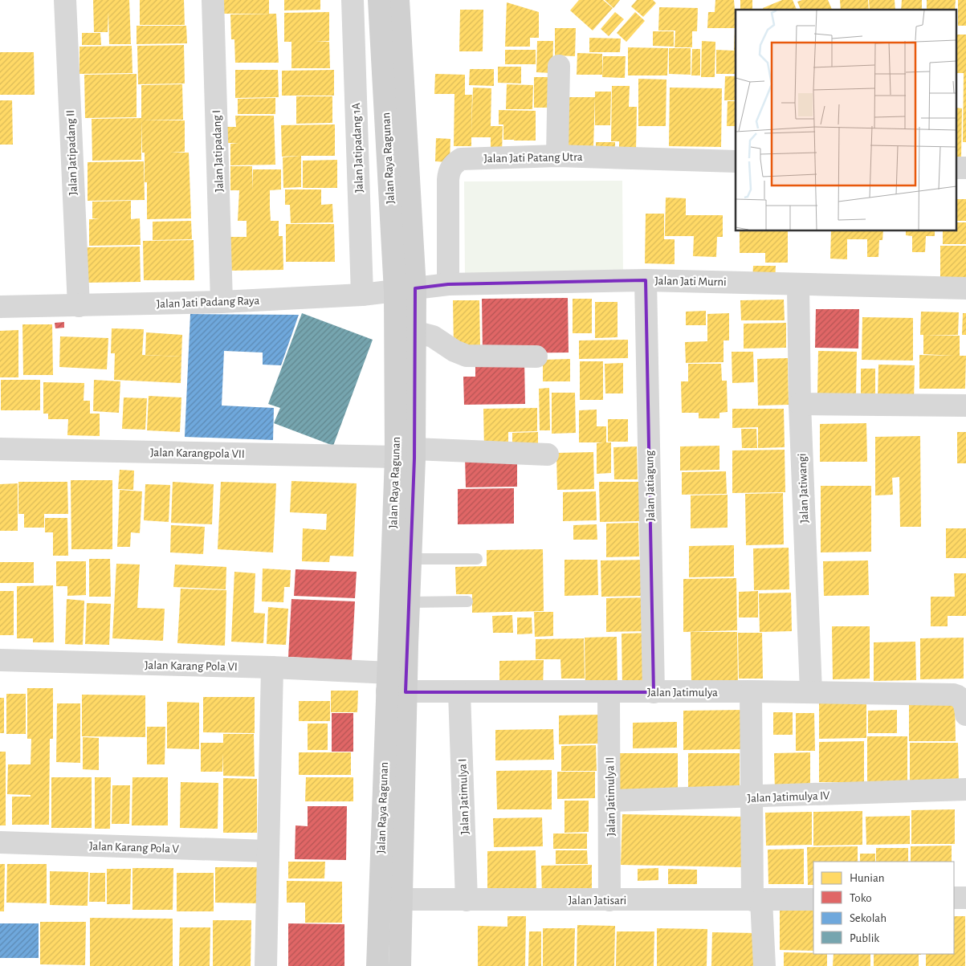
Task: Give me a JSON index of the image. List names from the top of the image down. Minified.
{"streets":{"main road":["Jalan Raya Ragunan"],"street":["Jalan Jatipadang 1A","Jalan Jatipadang I","Jalan Jatipadang II","Jalan Jati Patang Utra","Jalan Jati Murni","Jalan Jati Padang Raya","Jalan Karangpola VII","Jalan Jatiagung","Jalan Jatiwangi","Jalan Karang Pola VI","Jalan Jatimulya","Jalan Jatimulya I","Jalan Jatimulya II","Jalan Jatimulya IV","Jalan Karang Pola V","Jalan Jatisari"]},"crossings":[["Jalan Jatipadang 1A","Jalan Jati Padang Raya"],["Jalan Jatipadang I","Jalan Jati Padang Raya"],["Jalan Jatipadang II","Jalan Jati Padang Raya"],["Jalan Jati Patang Utra","Jalan Jati Murni"],["Jalan Raya Ragunan","Jalan Jati Murni"],["Jalan Raya Ragunan","Jalan Jati Padang Raya"],["Jalan Raya Ragunan","Jalan Karangpola VII"],["Jalan Raya Ragunan","Jalan Karang Pola VI"],["Jalan Raya Ragunan","Jalan Jatimulya"],["Jalan Raya Ragunan","Jalan Jatisari"],["Jalan Jati Murni","Jalan Jati Padang Raya"],["Jalan Jati Murni","Jalan Jatiagung"],["Jalan Jati Murni","Jalan Jatiwangi"],["Jalan Jatiagung","Jalan Jatimulya"],["Jalan Jatiwangi","Jalan Jatimulya"],["Jalan Karang Pola VI","Jalan Jatimulya"],["Jalan Jatimulya","Jalan Jatimulya I"],["Jalan Jatimulya","Jalan Jatimulya II"],["Jalan Jatimulya I","Jalan Jatisari"],["Jalan Jatimulya II","Jalan Jatimulya IV"],["Jalan Jatimulya II","Jalan Jatisari"]],"legend":["Hunian","Toko","Sekolah","Publik"]}
